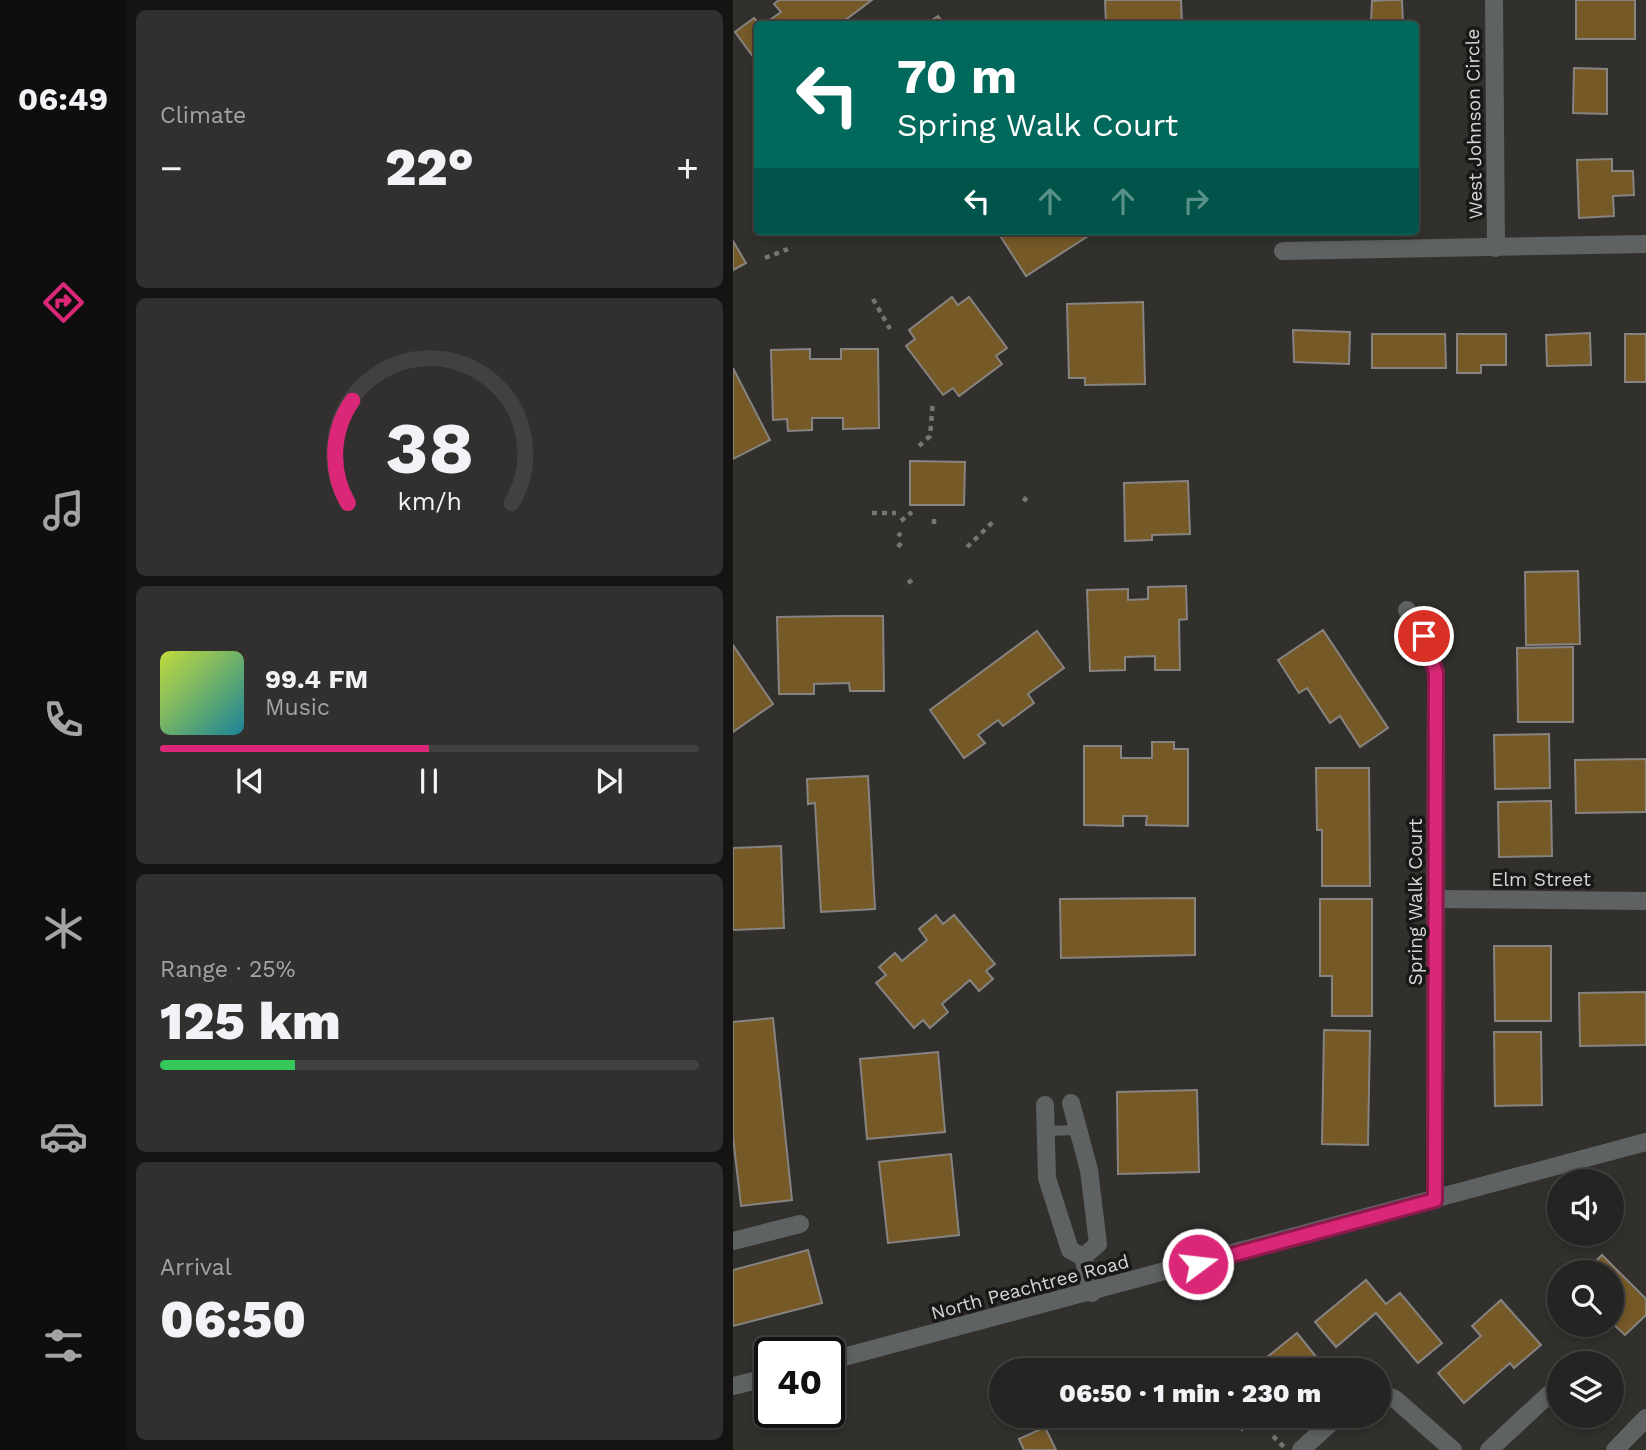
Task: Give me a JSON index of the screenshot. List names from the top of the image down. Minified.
{"streets":{"street":["West Johnson Circle","Elm Street","Spring Walk Court","North Peachtree Road"]},"crossings":[["Elm Street","Spring Walk Court"],["Spring Walk Court","North Peachtree Road"]],"page":{"tabs":"06:49","tile":["Climate",["Range · 25%","125 km"],["Arrival","06:50"]],"turn":["70 m","Spring Walk Court"],"heat":["−","22°","+"],"song":["99.4 FM","Music"],"limit":"40","trip":"06:50 · 1 min · 230 m","gauge":["38","km/h"]}}
